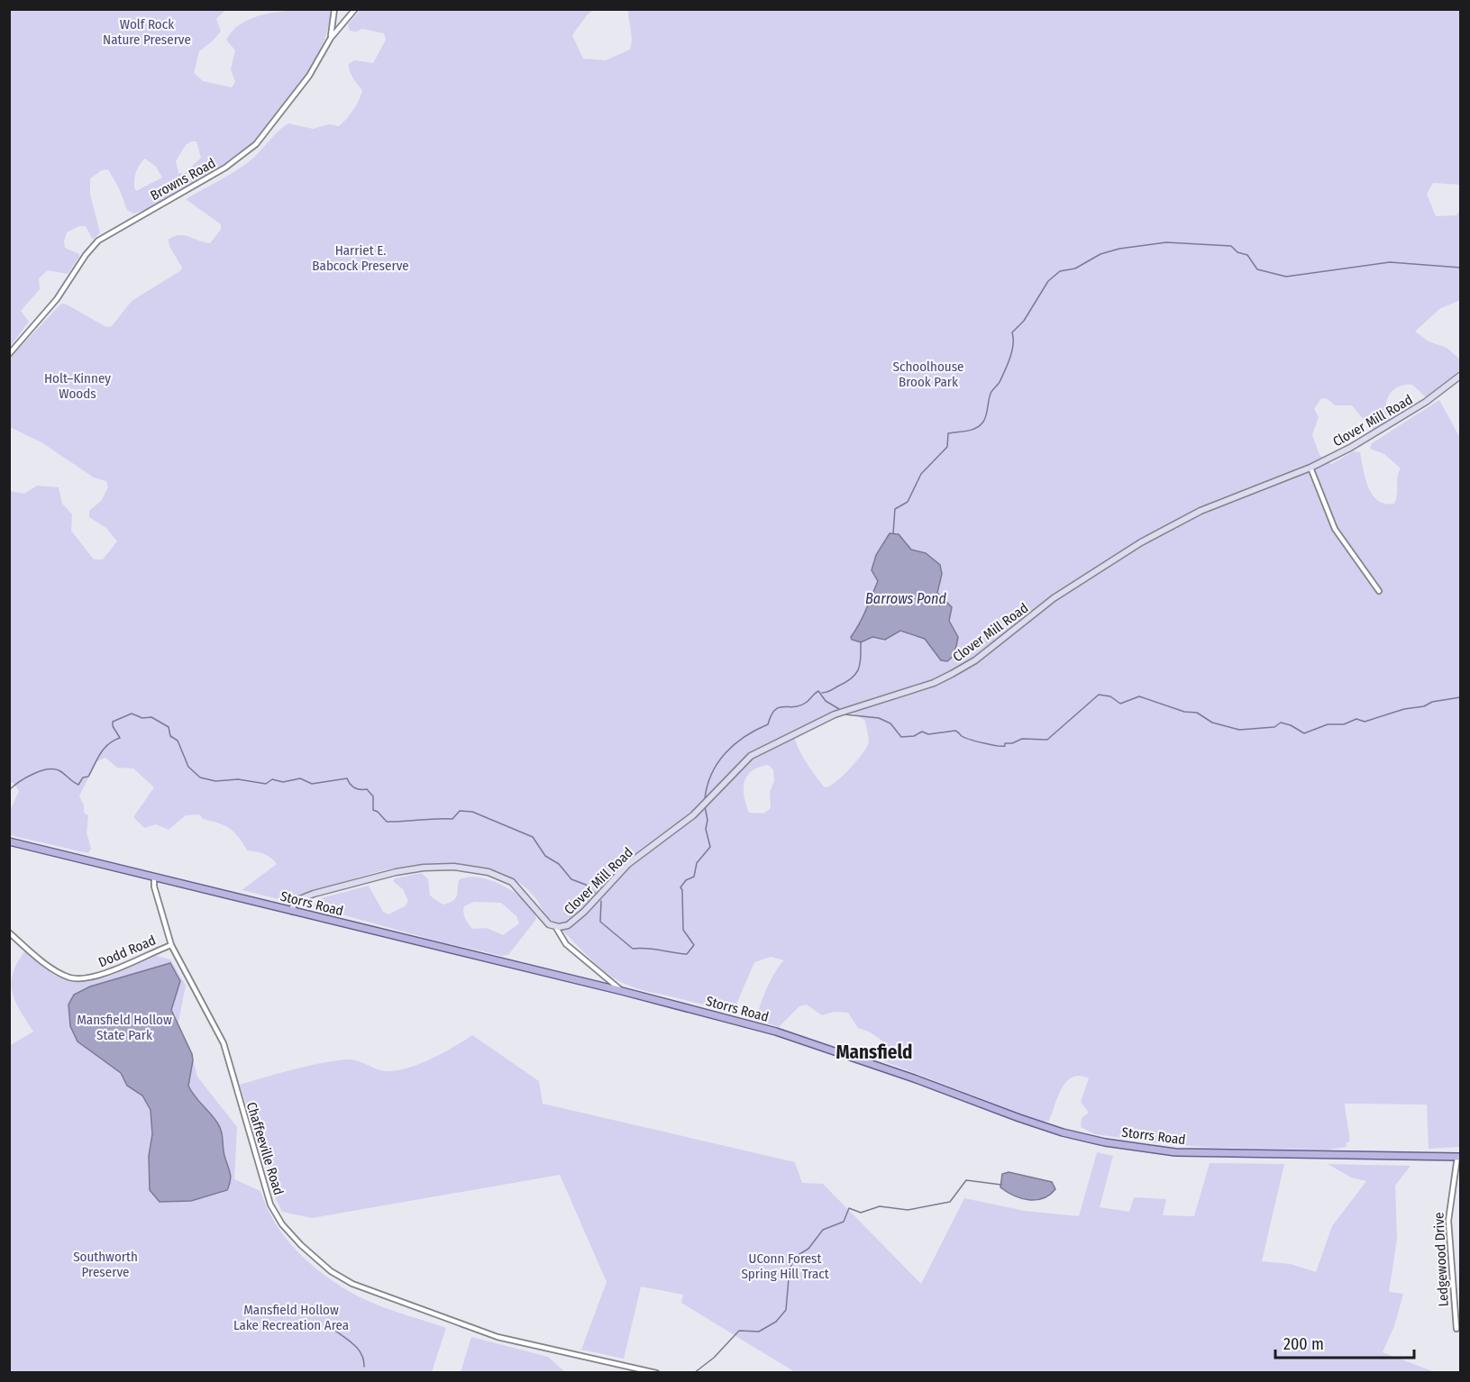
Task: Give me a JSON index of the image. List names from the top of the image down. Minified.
{"streets":{"main road":["Storrs Road"],"street":["Browns Road","Clover Mill Road","Dodd Road","Chaffeeville Road","Ledgewood Drive"]},"crossings":[["Clover Mill Road","Storrs Road"],["Storrs Road","Chaffeeville Road"],["Storrs Road","Ledgewood Drive"],["Dodd Road","Chaffeeville Road"]],"districts":["Mansfield"],"water":["Barrows Pond"],"parks":["Wolf Rock Nature Preserve","Harriet E. Babcock Preserve","Schoolhouse Brook Park","Holt–Kinney Woods","Mansfield Hollow State Park","Southworth Preserve","UConn Forest Spring Hill Tract","Mansfield Hollow Lake Recreation Area"],"scale_bar":"200 m"}
